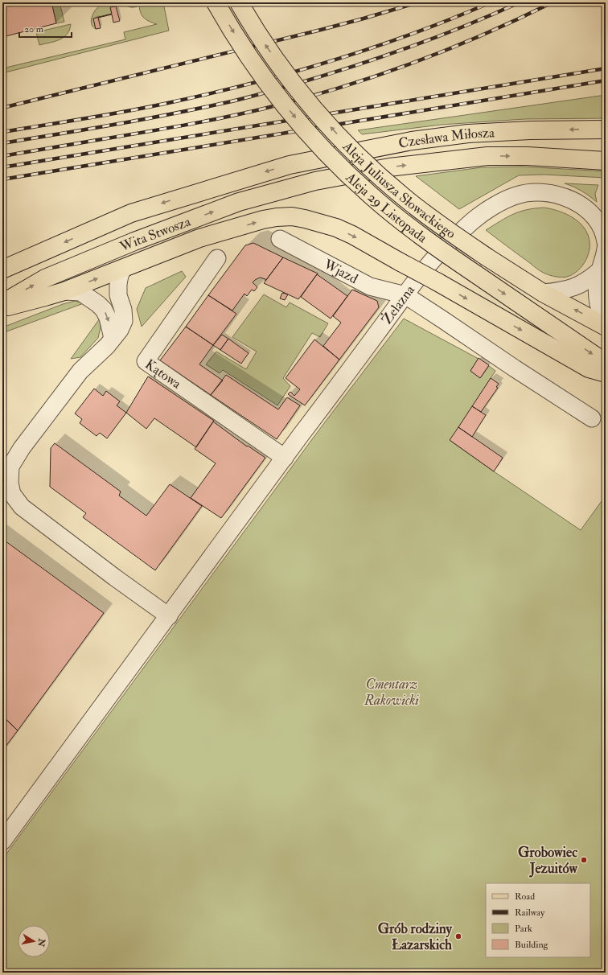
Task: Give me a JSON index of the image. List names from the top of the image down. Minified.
{"streets":{"main road":["Czesława Miłosza","Aleja Juliusza Słowackiego","Aleja 29 Listopada","Wita Stwosza"],"street":["Wjazd","Żelazna","Kątowa"]},"crossings":[["Czesława Miłosza","Wita Stwosza"],["Wjazd","Żelazna"],["Żelazna","Kątowa"]],"one_way":["Aleja Juliusza Słowackiego","Aleja 29 Listopada"],"parks":["Cmentarz Rakowicki"],"places":["Grobowiec Jezuitów","Grób rodziny Łazarskich"],"legend":["Road","Railway","Park","Building"],"scale_bar":"20 m","north":"right"}
